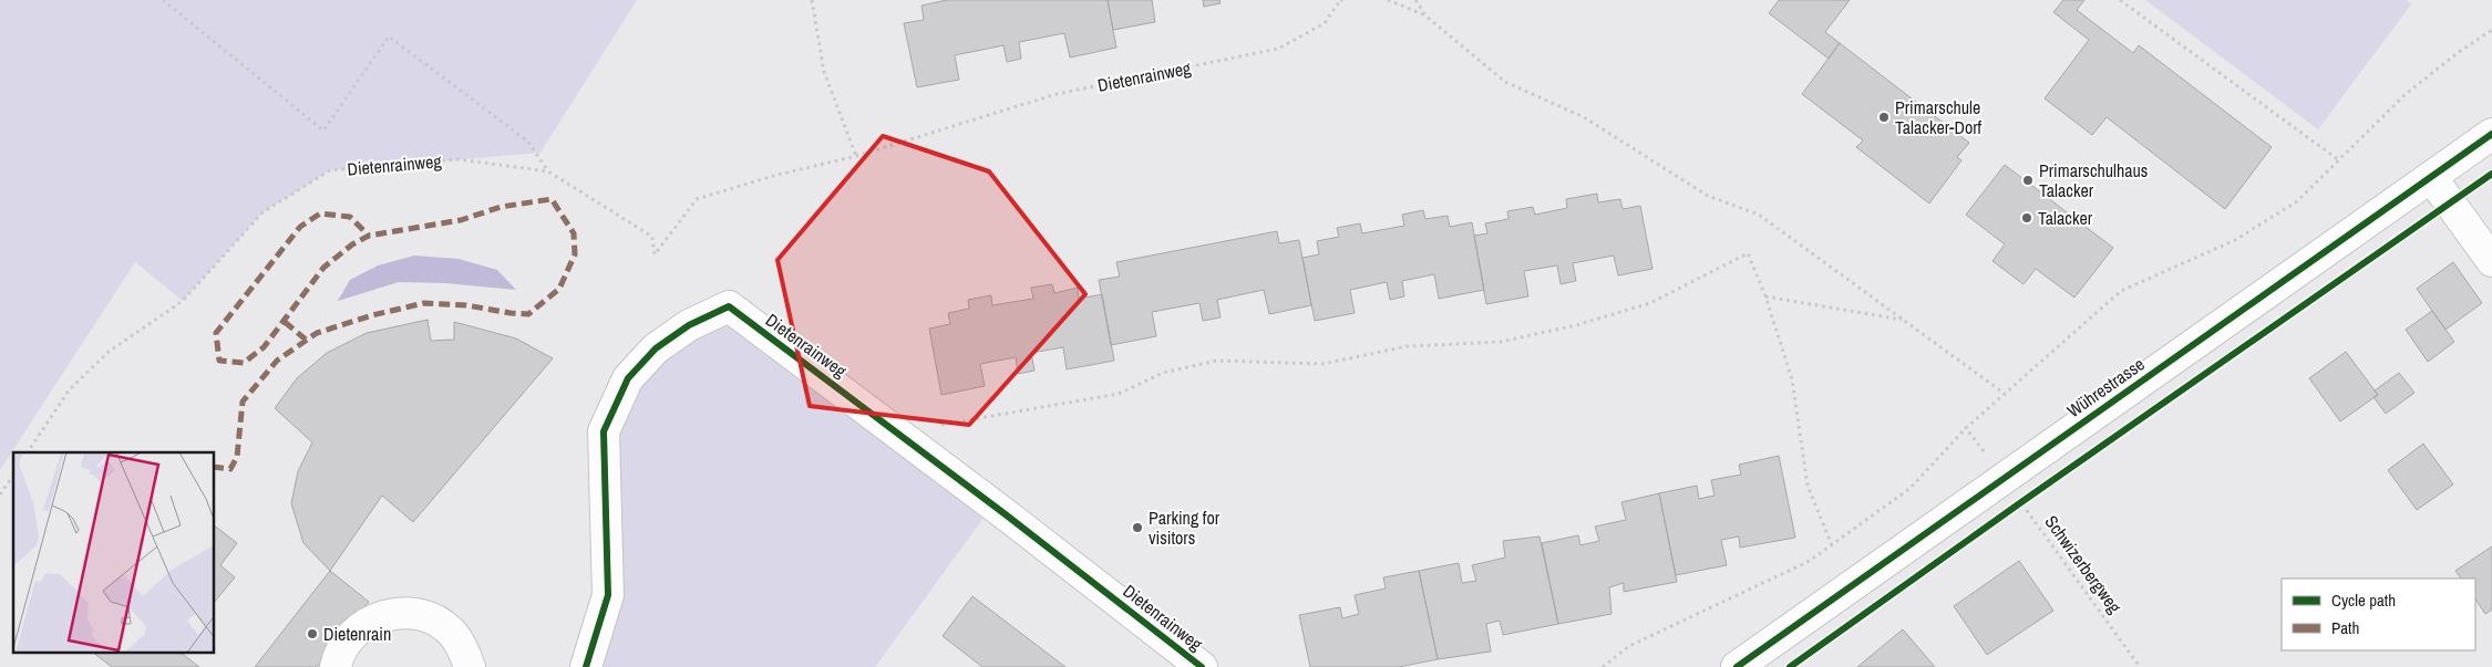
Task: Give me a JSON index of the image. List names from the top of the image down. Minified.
{"streets":{"street":["Dietenrainweg","Wührestrasse"],"path":["Schwizerbergweg"]},"crossings":[["Wührestrasse","Schwizerbergweg"]],"places":["Primarschule Talacker-Dorf","Primarschulhaus Talacker","Talacker","Parking for visitors","Dietenrain"],"legend":["Cycle path","Path"]}
